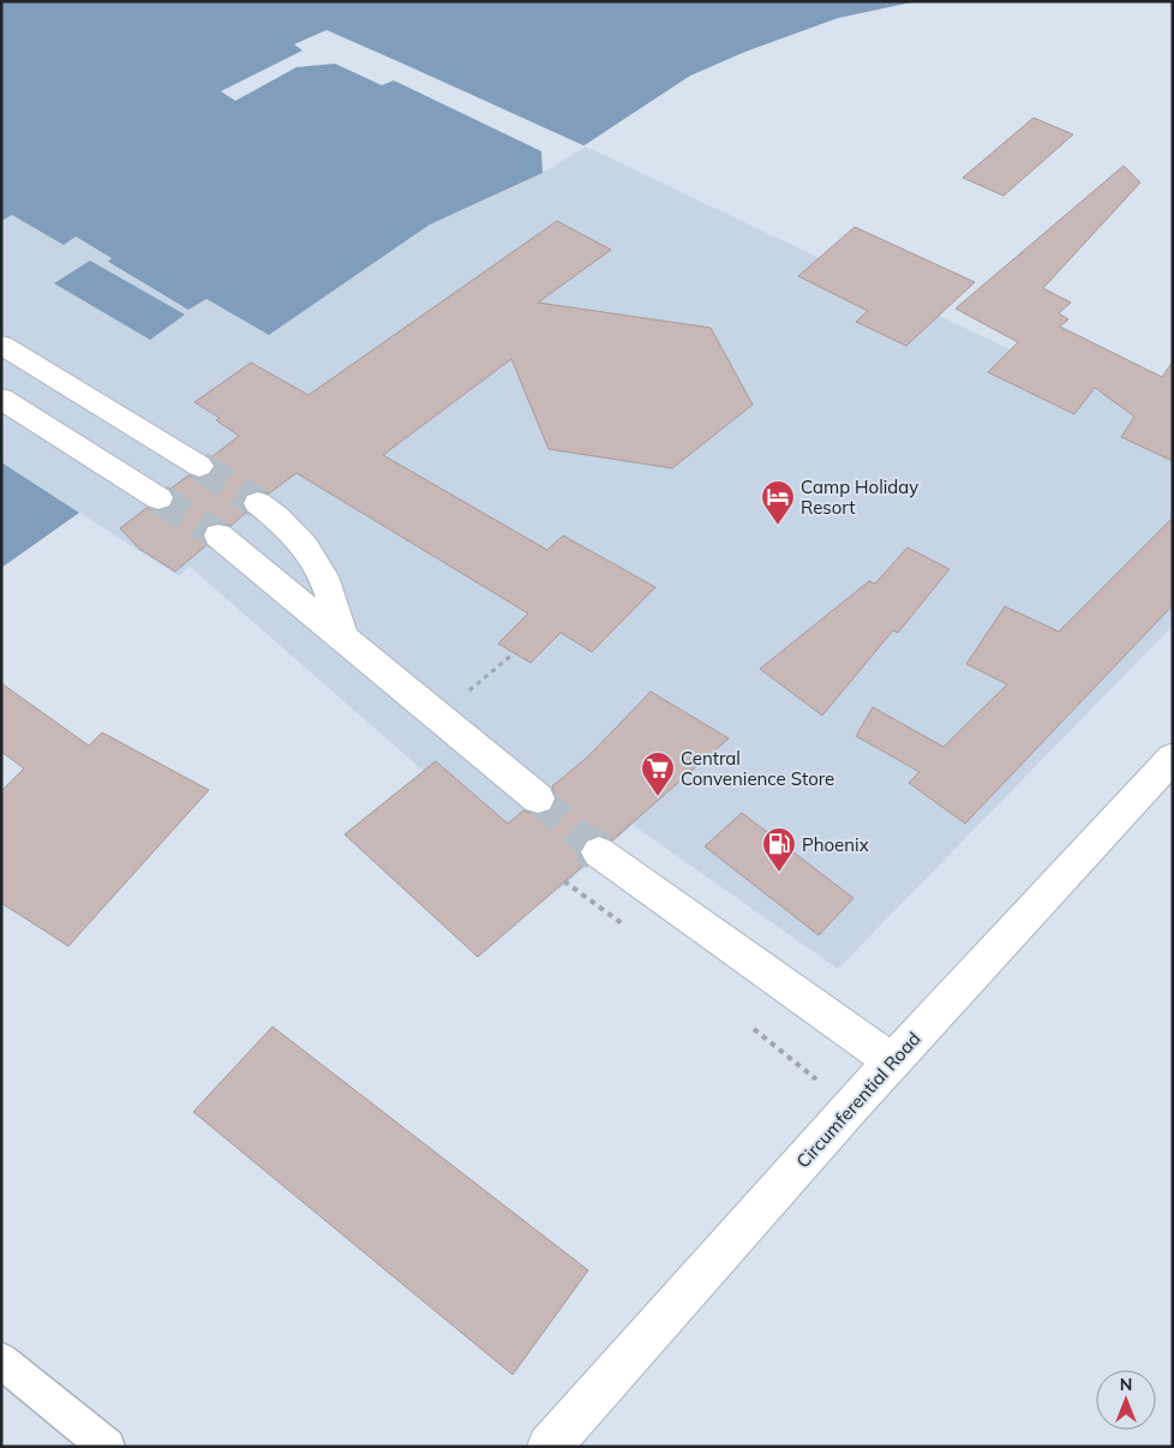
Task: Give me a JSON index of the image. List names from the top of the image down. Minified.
{"streets":{"main road":["Circumferential Road"]},"places":{"hotel":["Camp Holiday Resort"],"supermarket":["Central Convenience Store"],"fuel station":["Phoenix"]},"north":"top"}
